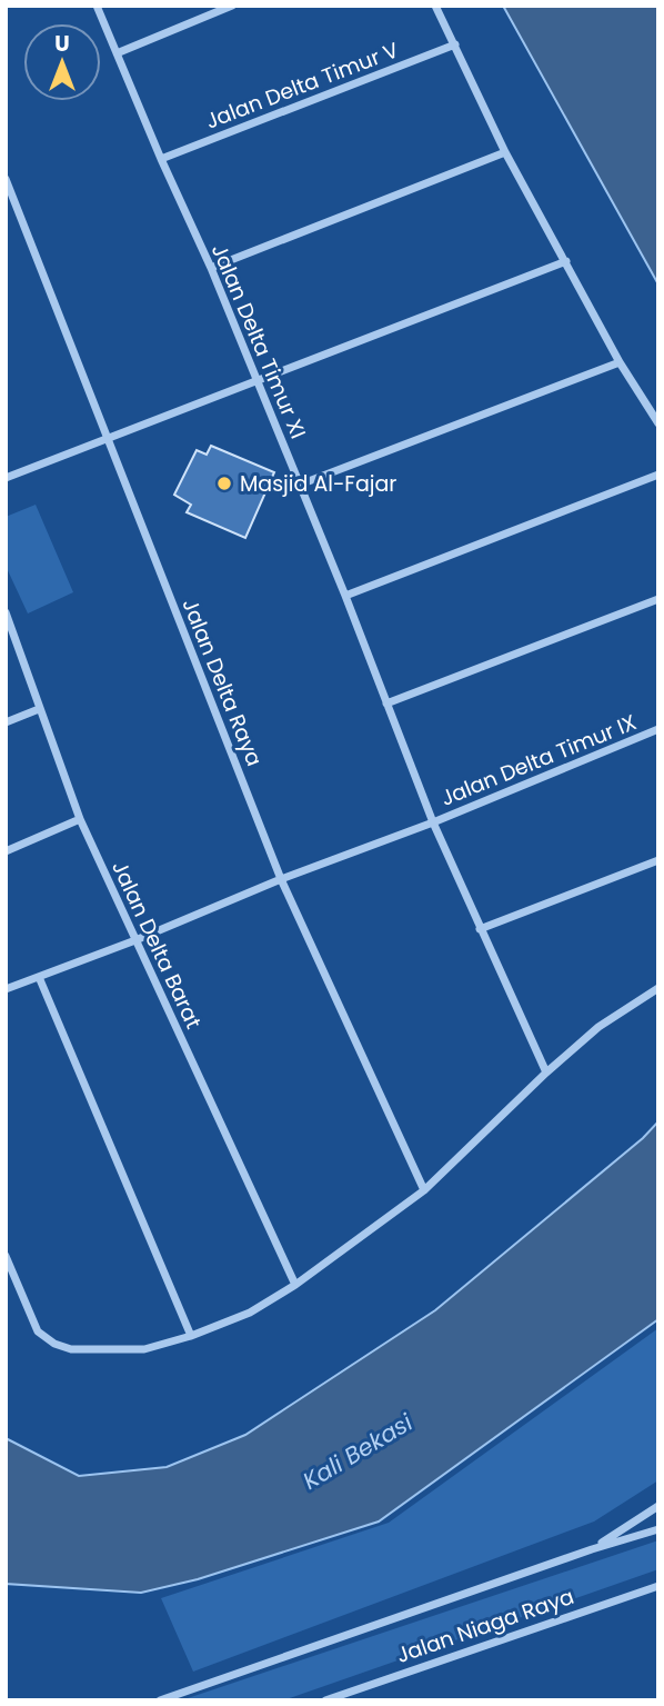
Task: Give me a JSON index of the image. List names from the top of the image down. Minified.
{"streets":{"street":["Jalan Delta Timur V","Jalan Delta Timur XI","Jalan Delta Raya","Jalan Delta Timur IX","Jalan Delta Barat","Jalan Niaga Raya"]},"crossings":[["Jalan Delta Timur V","Jalan Delta Timur XI"],["Jalan Delta Timur XI","Jalan Delta Timur IX"],["Jalan Delta Raya","Jalan Delta Timur IX"],["Jalan Delta Timur IX","Jalan Delta Barat"]],"water":["Kali Bekasi"],"places":["Masjid Al-Fajar"],"north":"top"}
